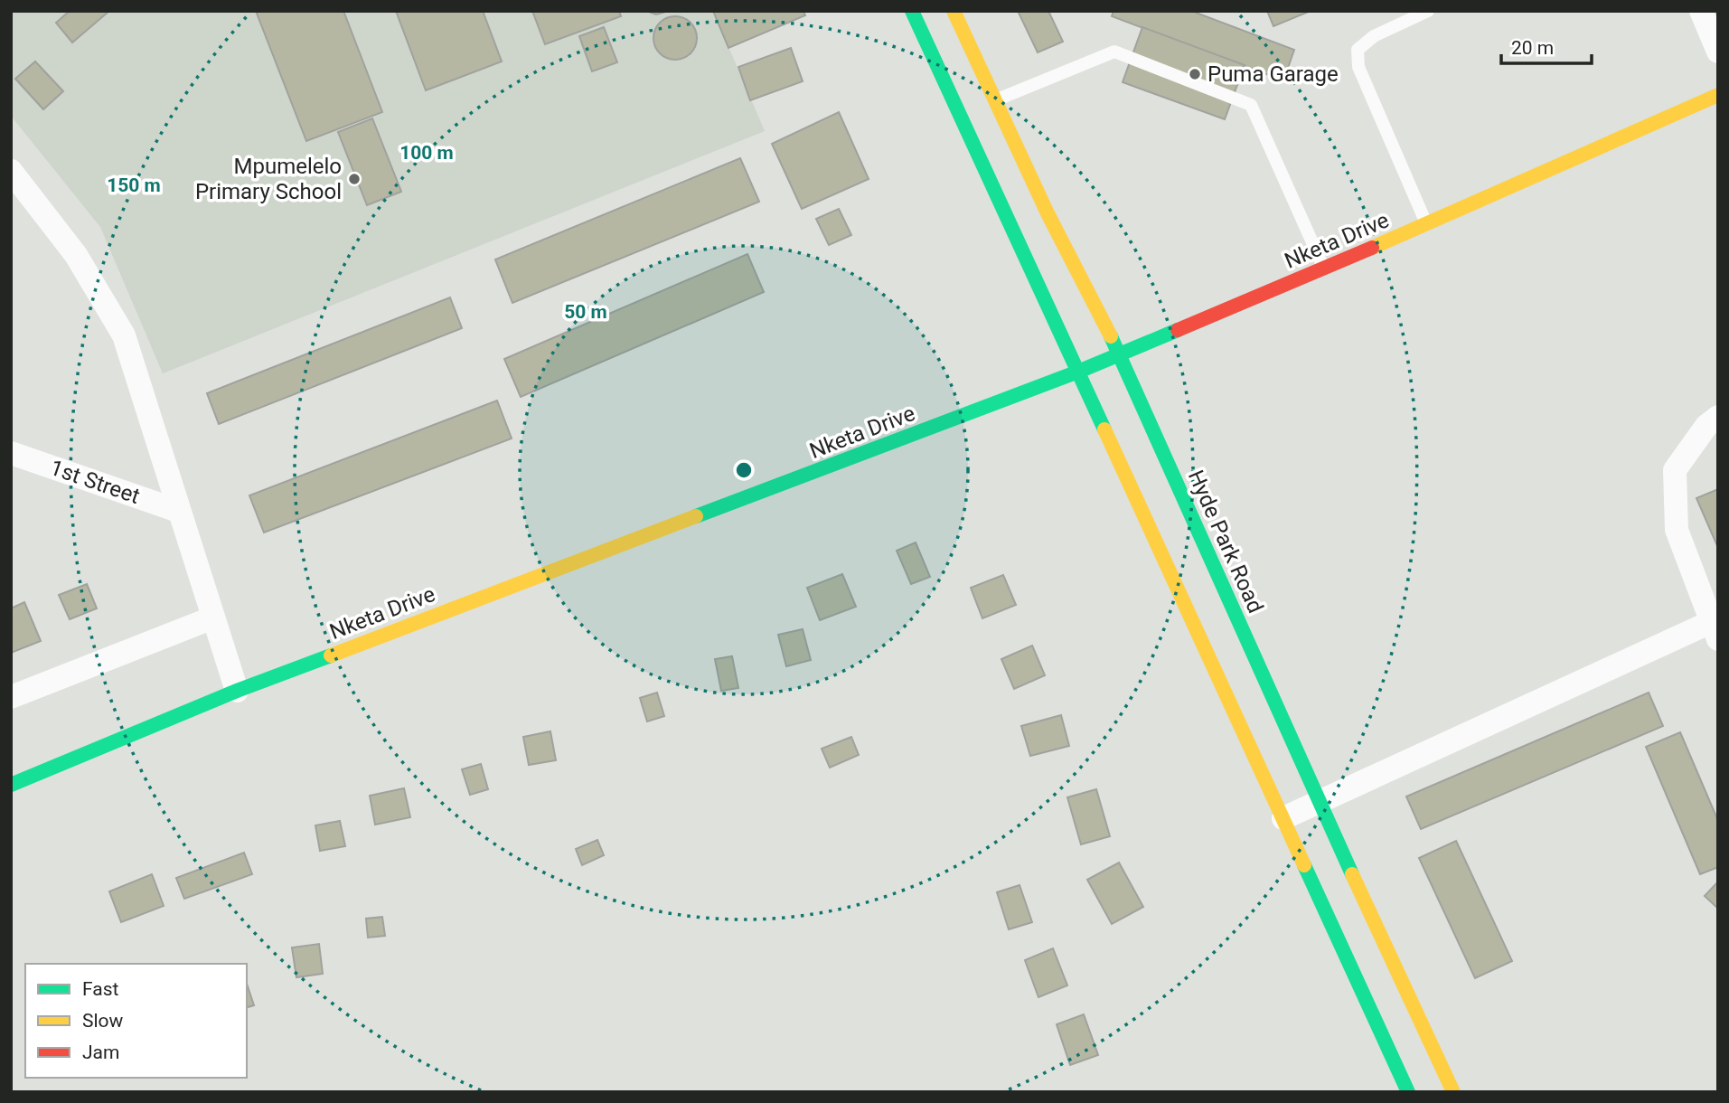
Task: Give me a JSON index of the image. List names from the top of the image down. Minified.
{"streets":{"street":["Nketa Drive","1st Street","Hyde Park Road"]},"crossings":[["Nketa Drive","Hyde Park Road"]],"places":["Puma Garage","Mpumelelo Primary School"],"legend":["Fast","Slow","Jam"],"scale_bar":"20 m","rings":["100 m","150 m","50 m"]}
